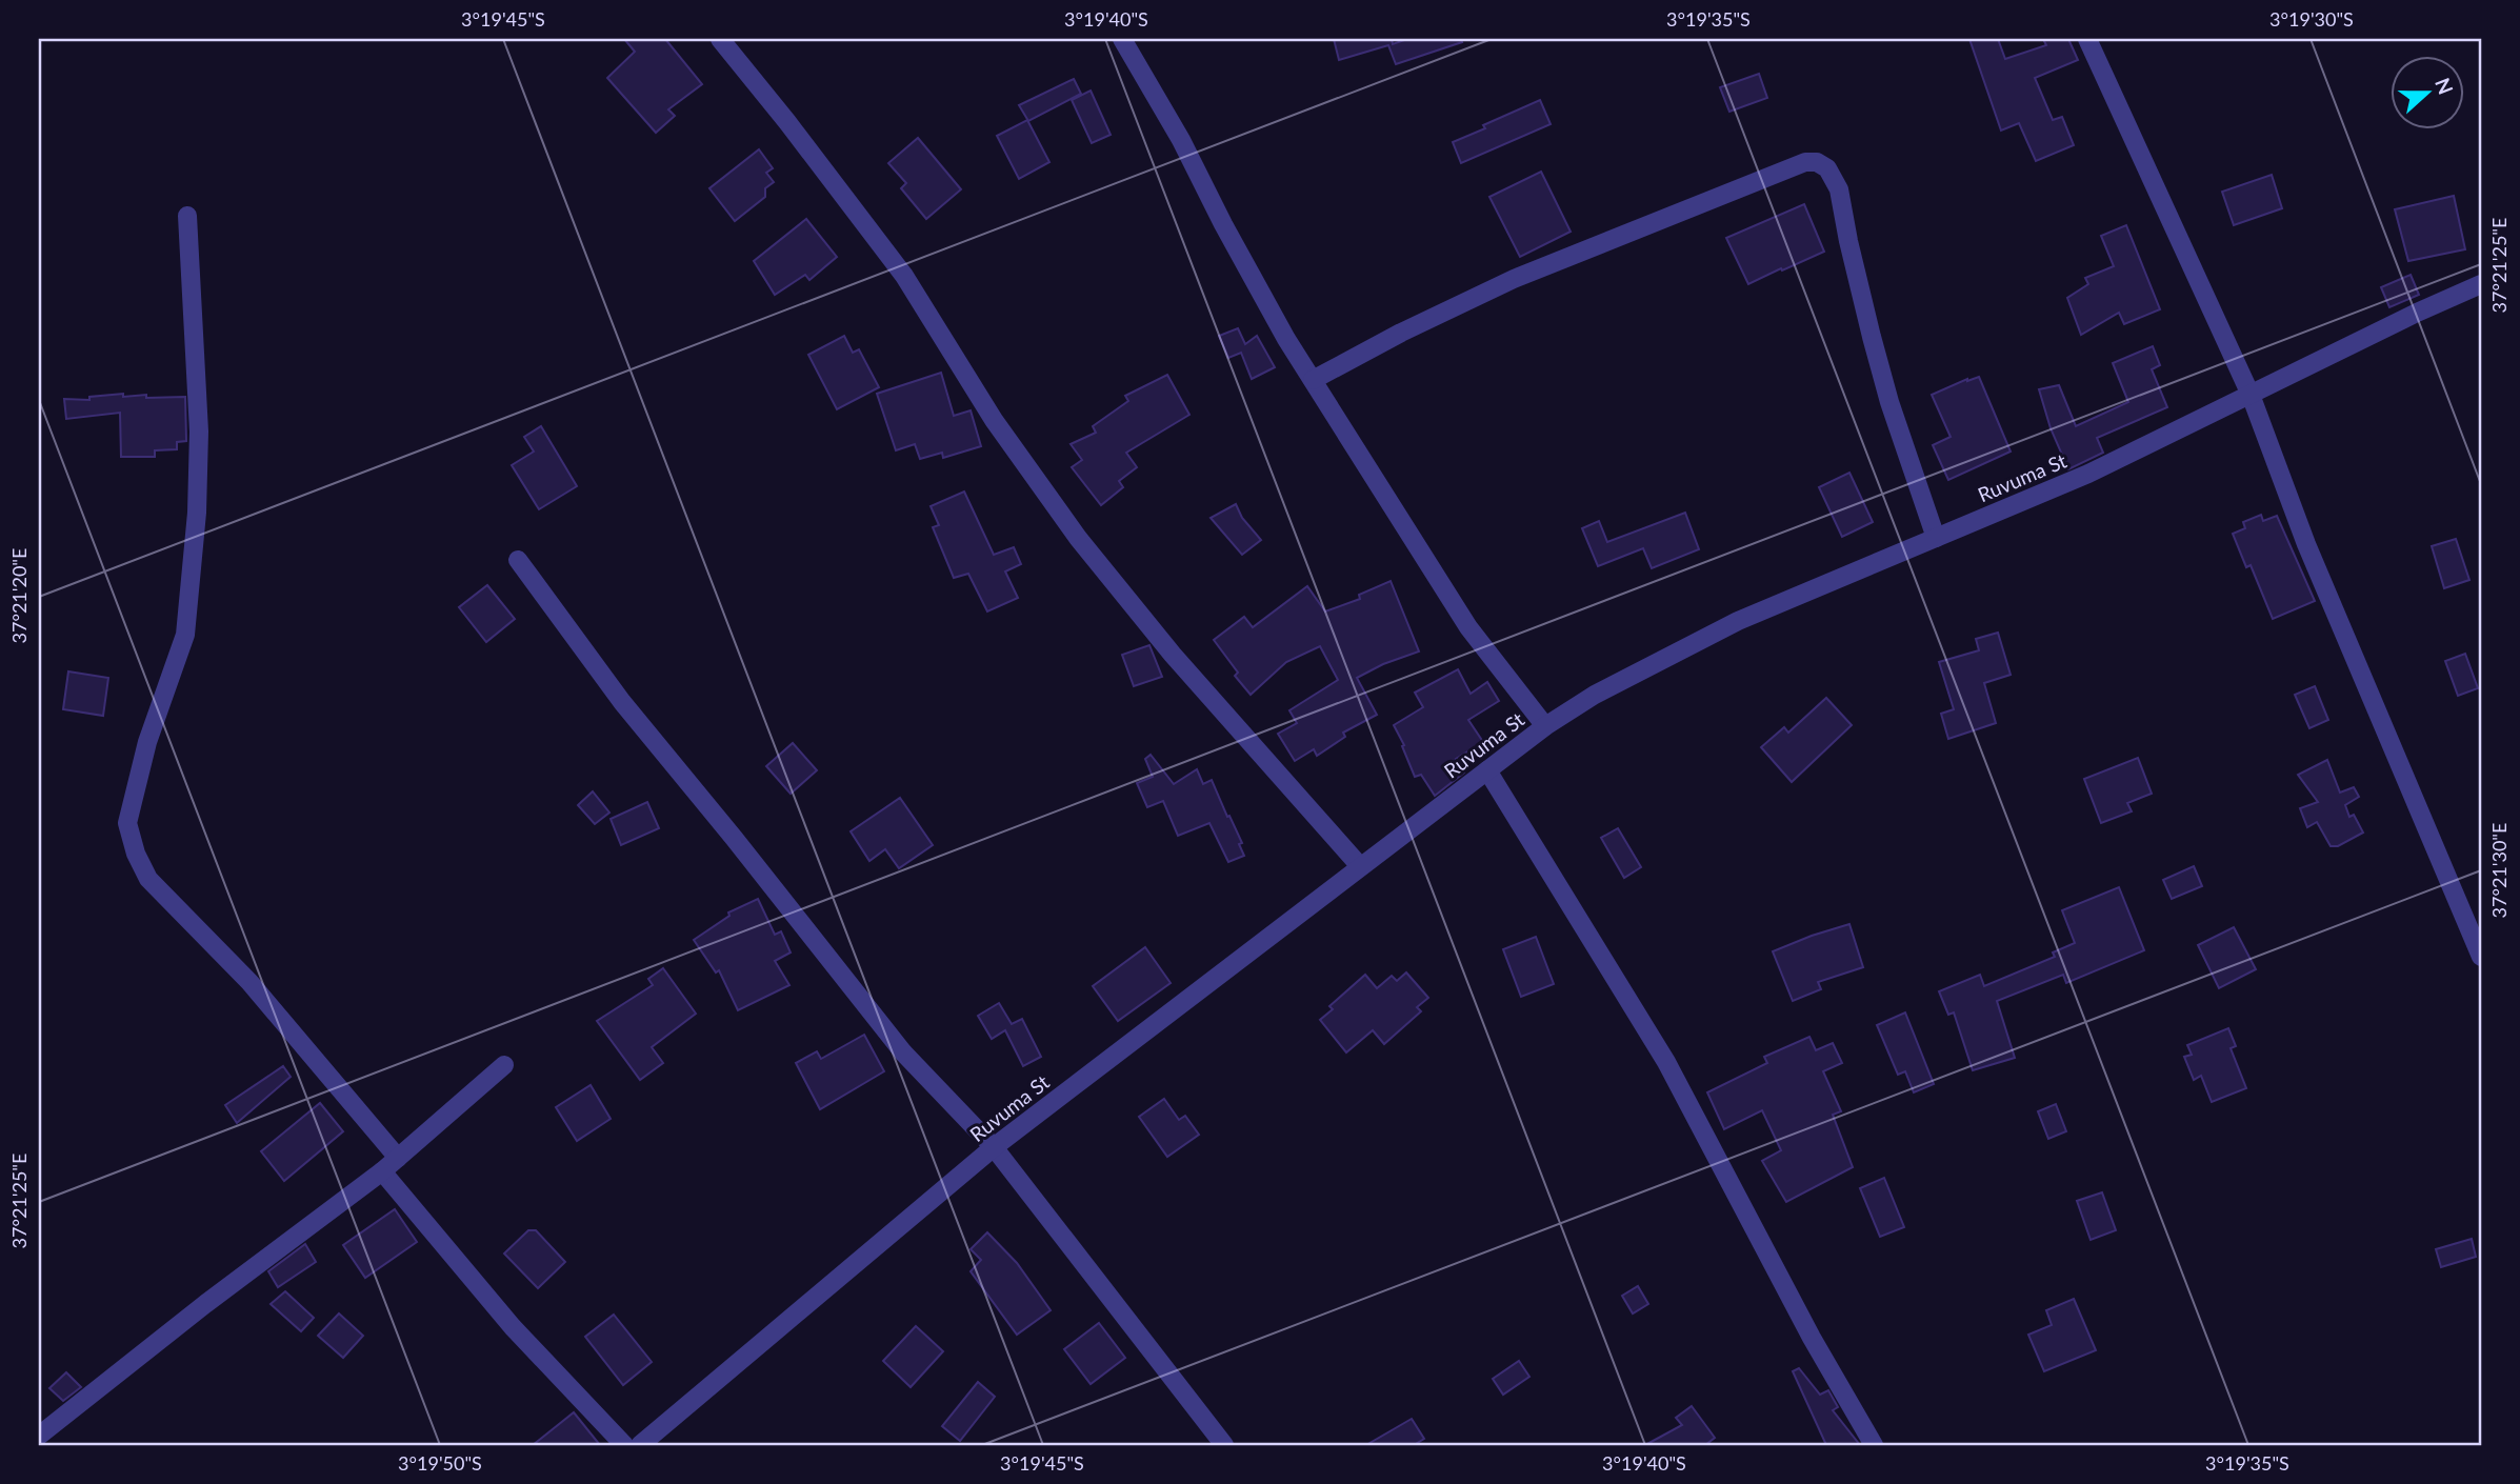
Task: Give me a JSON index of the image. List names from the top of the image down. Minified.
{"streets":{"street":["Ruvuma St"]},"north":"right","coordinates":["3°19'45\"S","3°19'40\"S","3°19'35\"S","3°19'30\"S","37°21'25\"E","37°21'20\"E","37°21'30\"E","3°19'50\"S"]}
